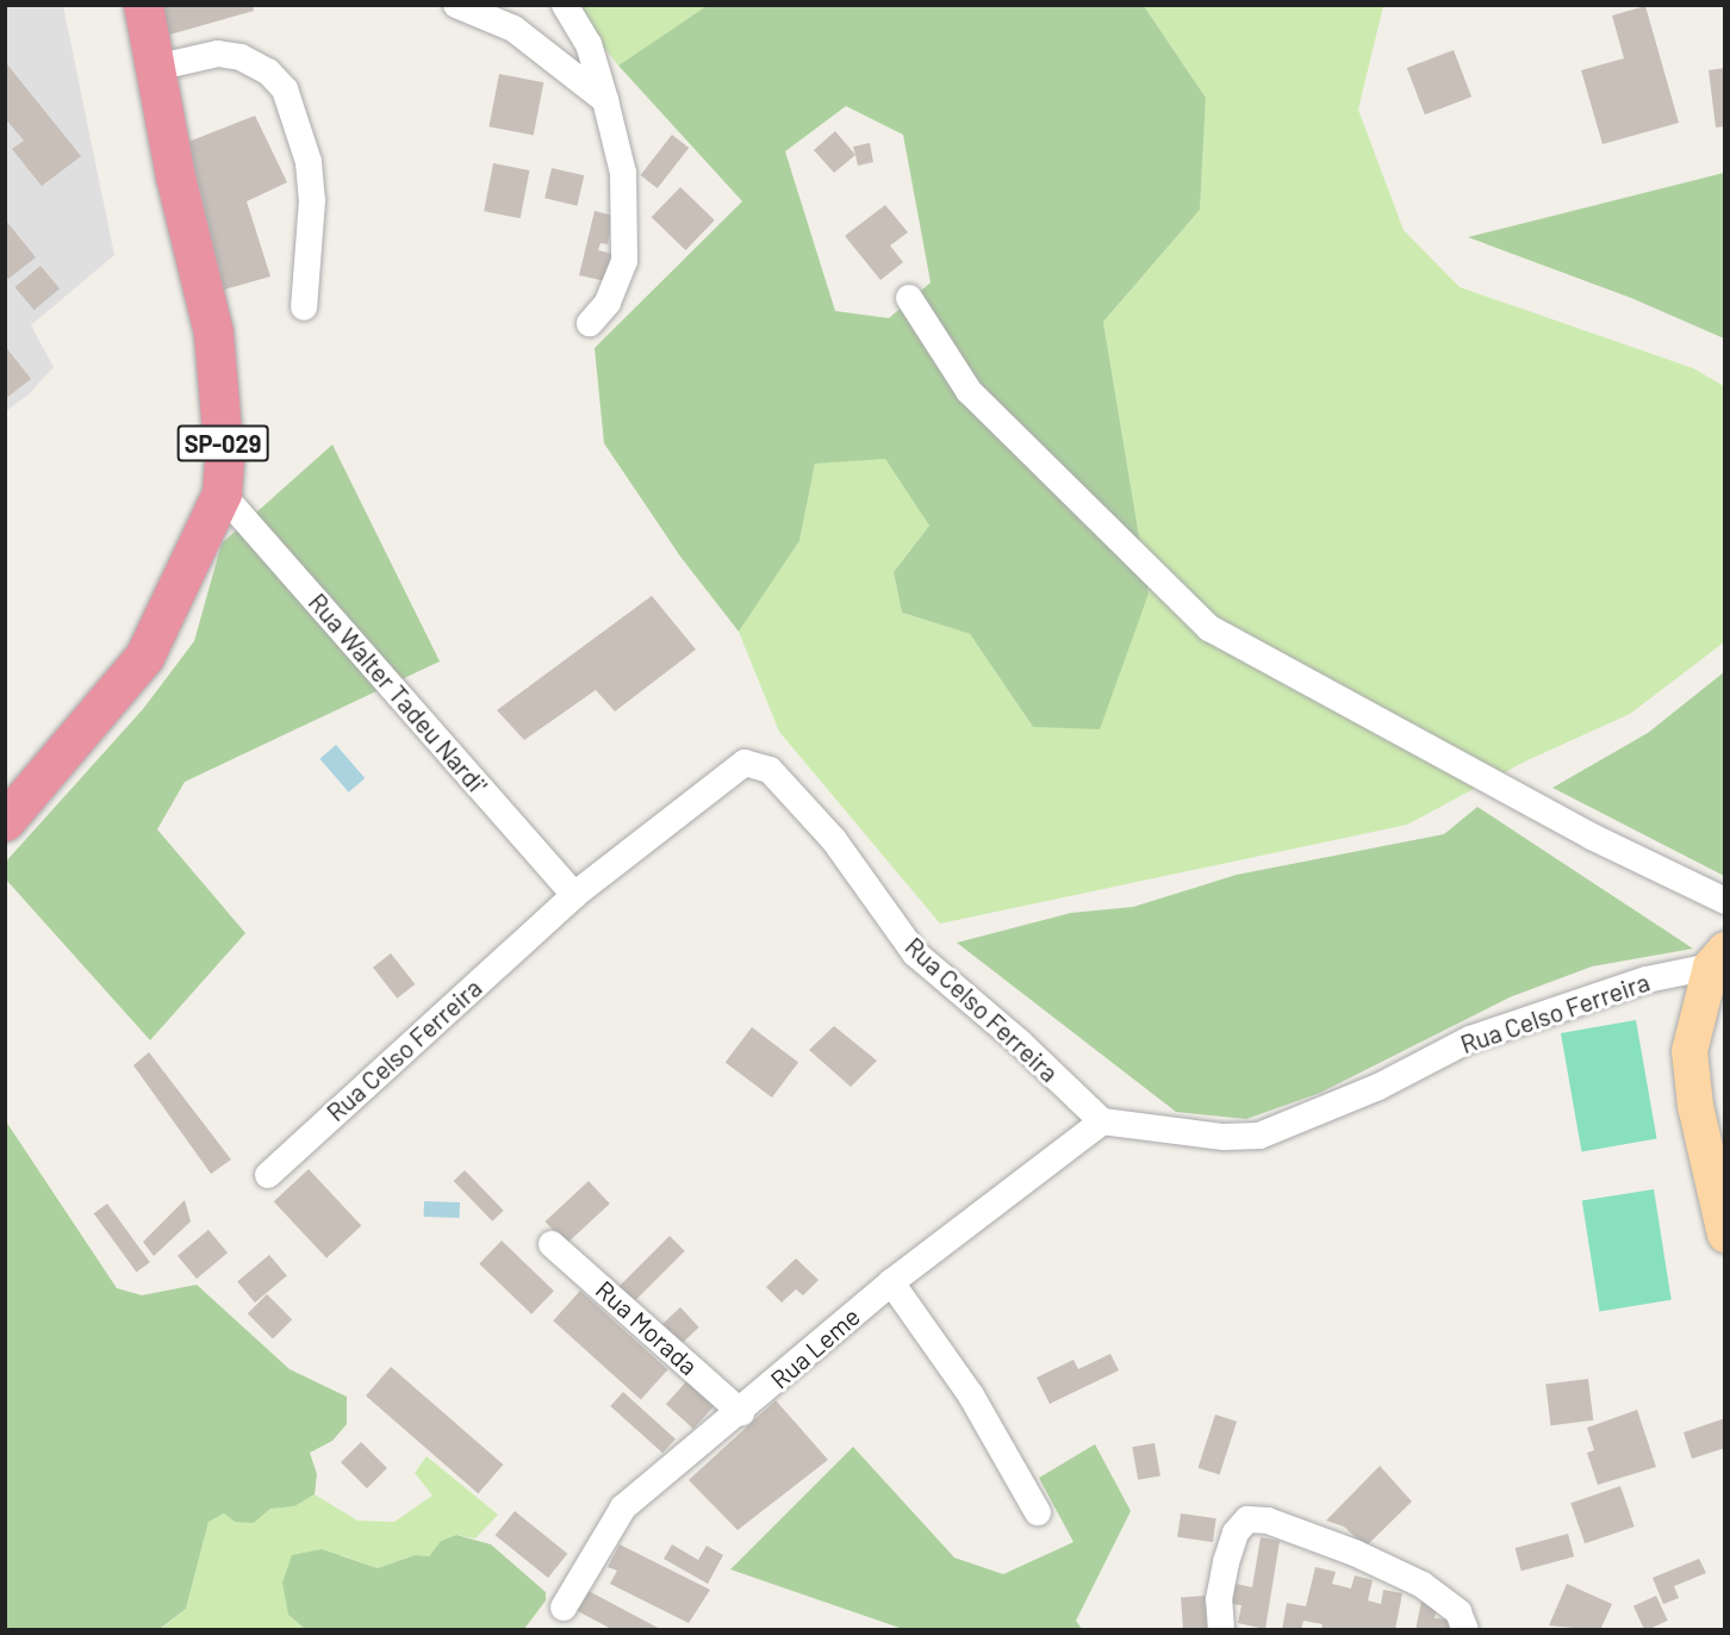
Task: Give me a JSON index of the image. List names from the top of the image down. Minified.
{"streets":{"highway":["SP-029"],"street":["Rua Walter Tadeu Nardi'","Rua Celso Ferreira","Rua Morada","Rua Leme"]},"crossings":[["SP-029","Rua Walter Tadeu Nardi'"],["Rua Walter Tadeu Nardi'","Rua Celso Ferreira"],["Rua Celso Ferreira","Rua Leme"],["Rua Morada","Rua Leme"]]}
